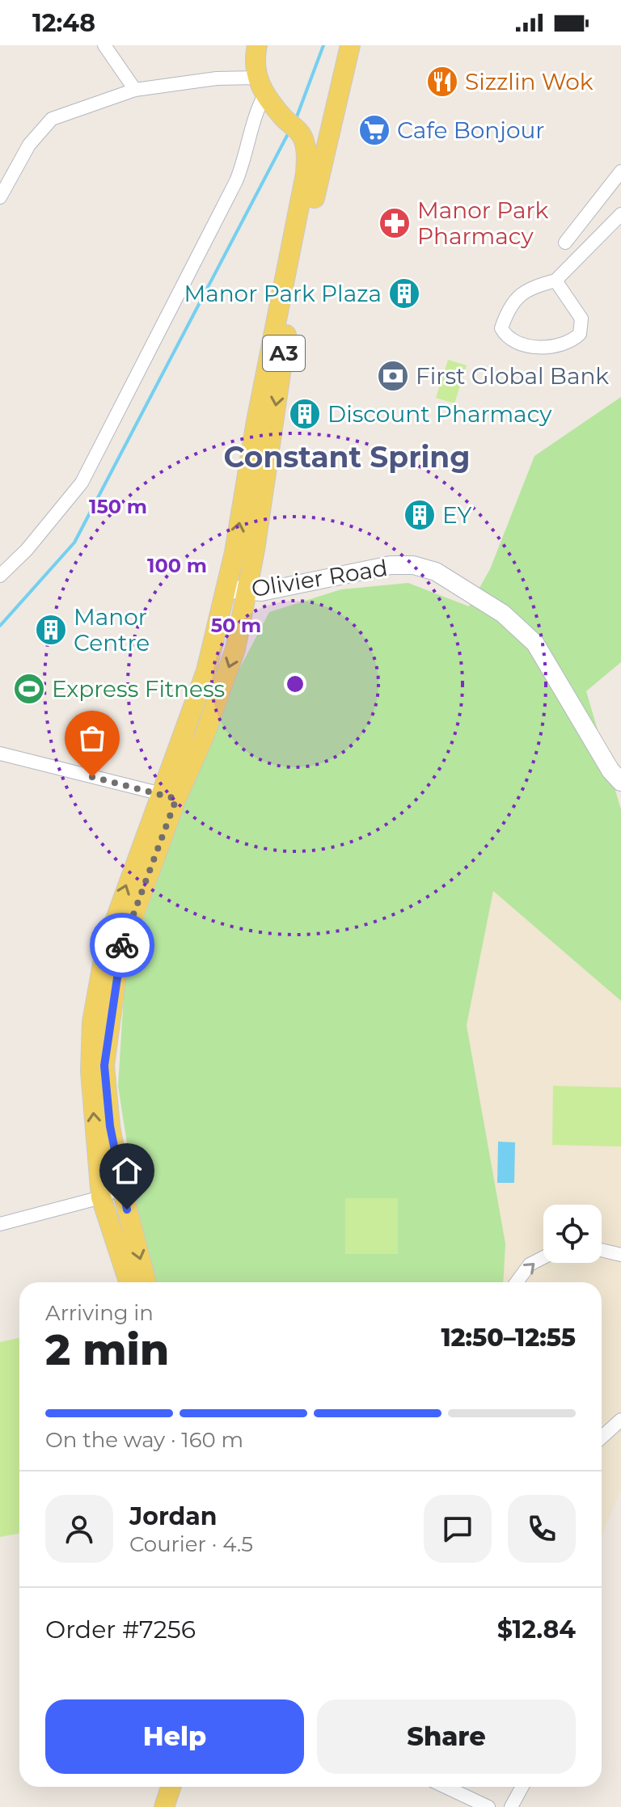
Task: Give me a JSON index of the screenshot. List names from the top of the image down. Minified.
{"streets":{"main road":["A3","Olivier Road"]},"crossings":[["A3","Olivier Road"]],"districts":["Constant Spring"],"places":{"restaurant":["Sizzlin Wok"],"supermarket":["Cafe Bonjour"],"pharmacy":["Manor Park Pharmacy"],"building":["Manor Park Plaza","Discount Pharmacy","EY","Manor Centre"],"bank":["First Global Bank"],"sports":["Express Fitness"]},"page":{"status":"12:48","heading":["2 min","Arriving in","12:50–12:55"],"panel":["Jordan","Courier · 4.5","Order #7256","$12.84"],"bar":"On the way · 160 m","buttons":["Help","Share"]},"rings":["150 m","100 m","50 m"]}
